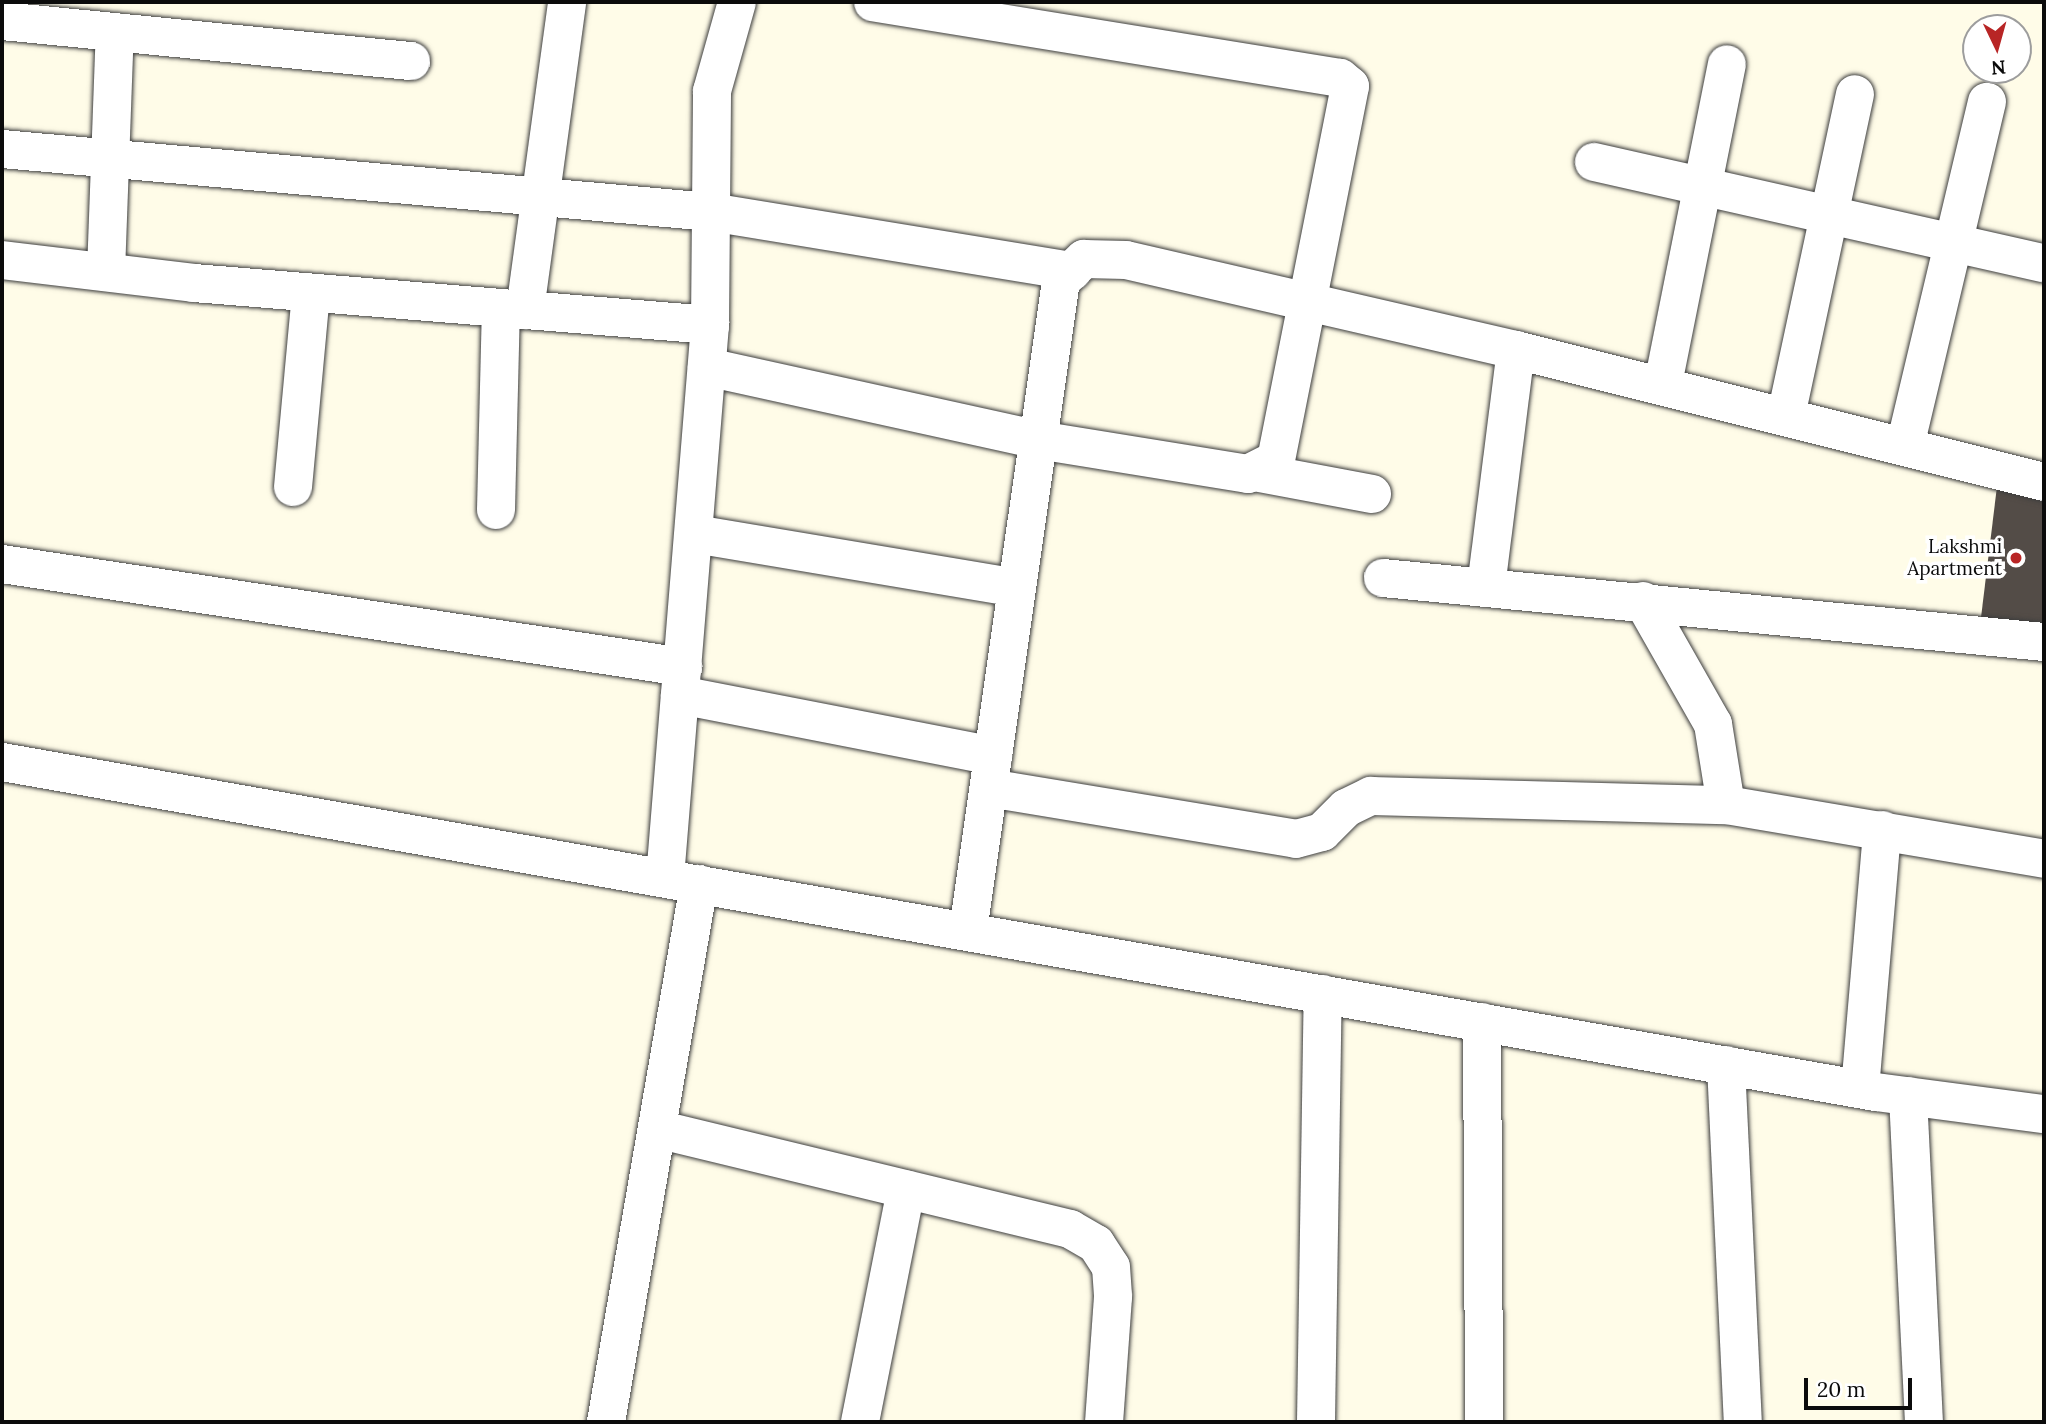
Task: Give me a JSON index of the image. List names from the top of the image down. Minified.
{"places":["Lakshmi Apartment"],"scale_bar":"20 m","north":"bottom"}
